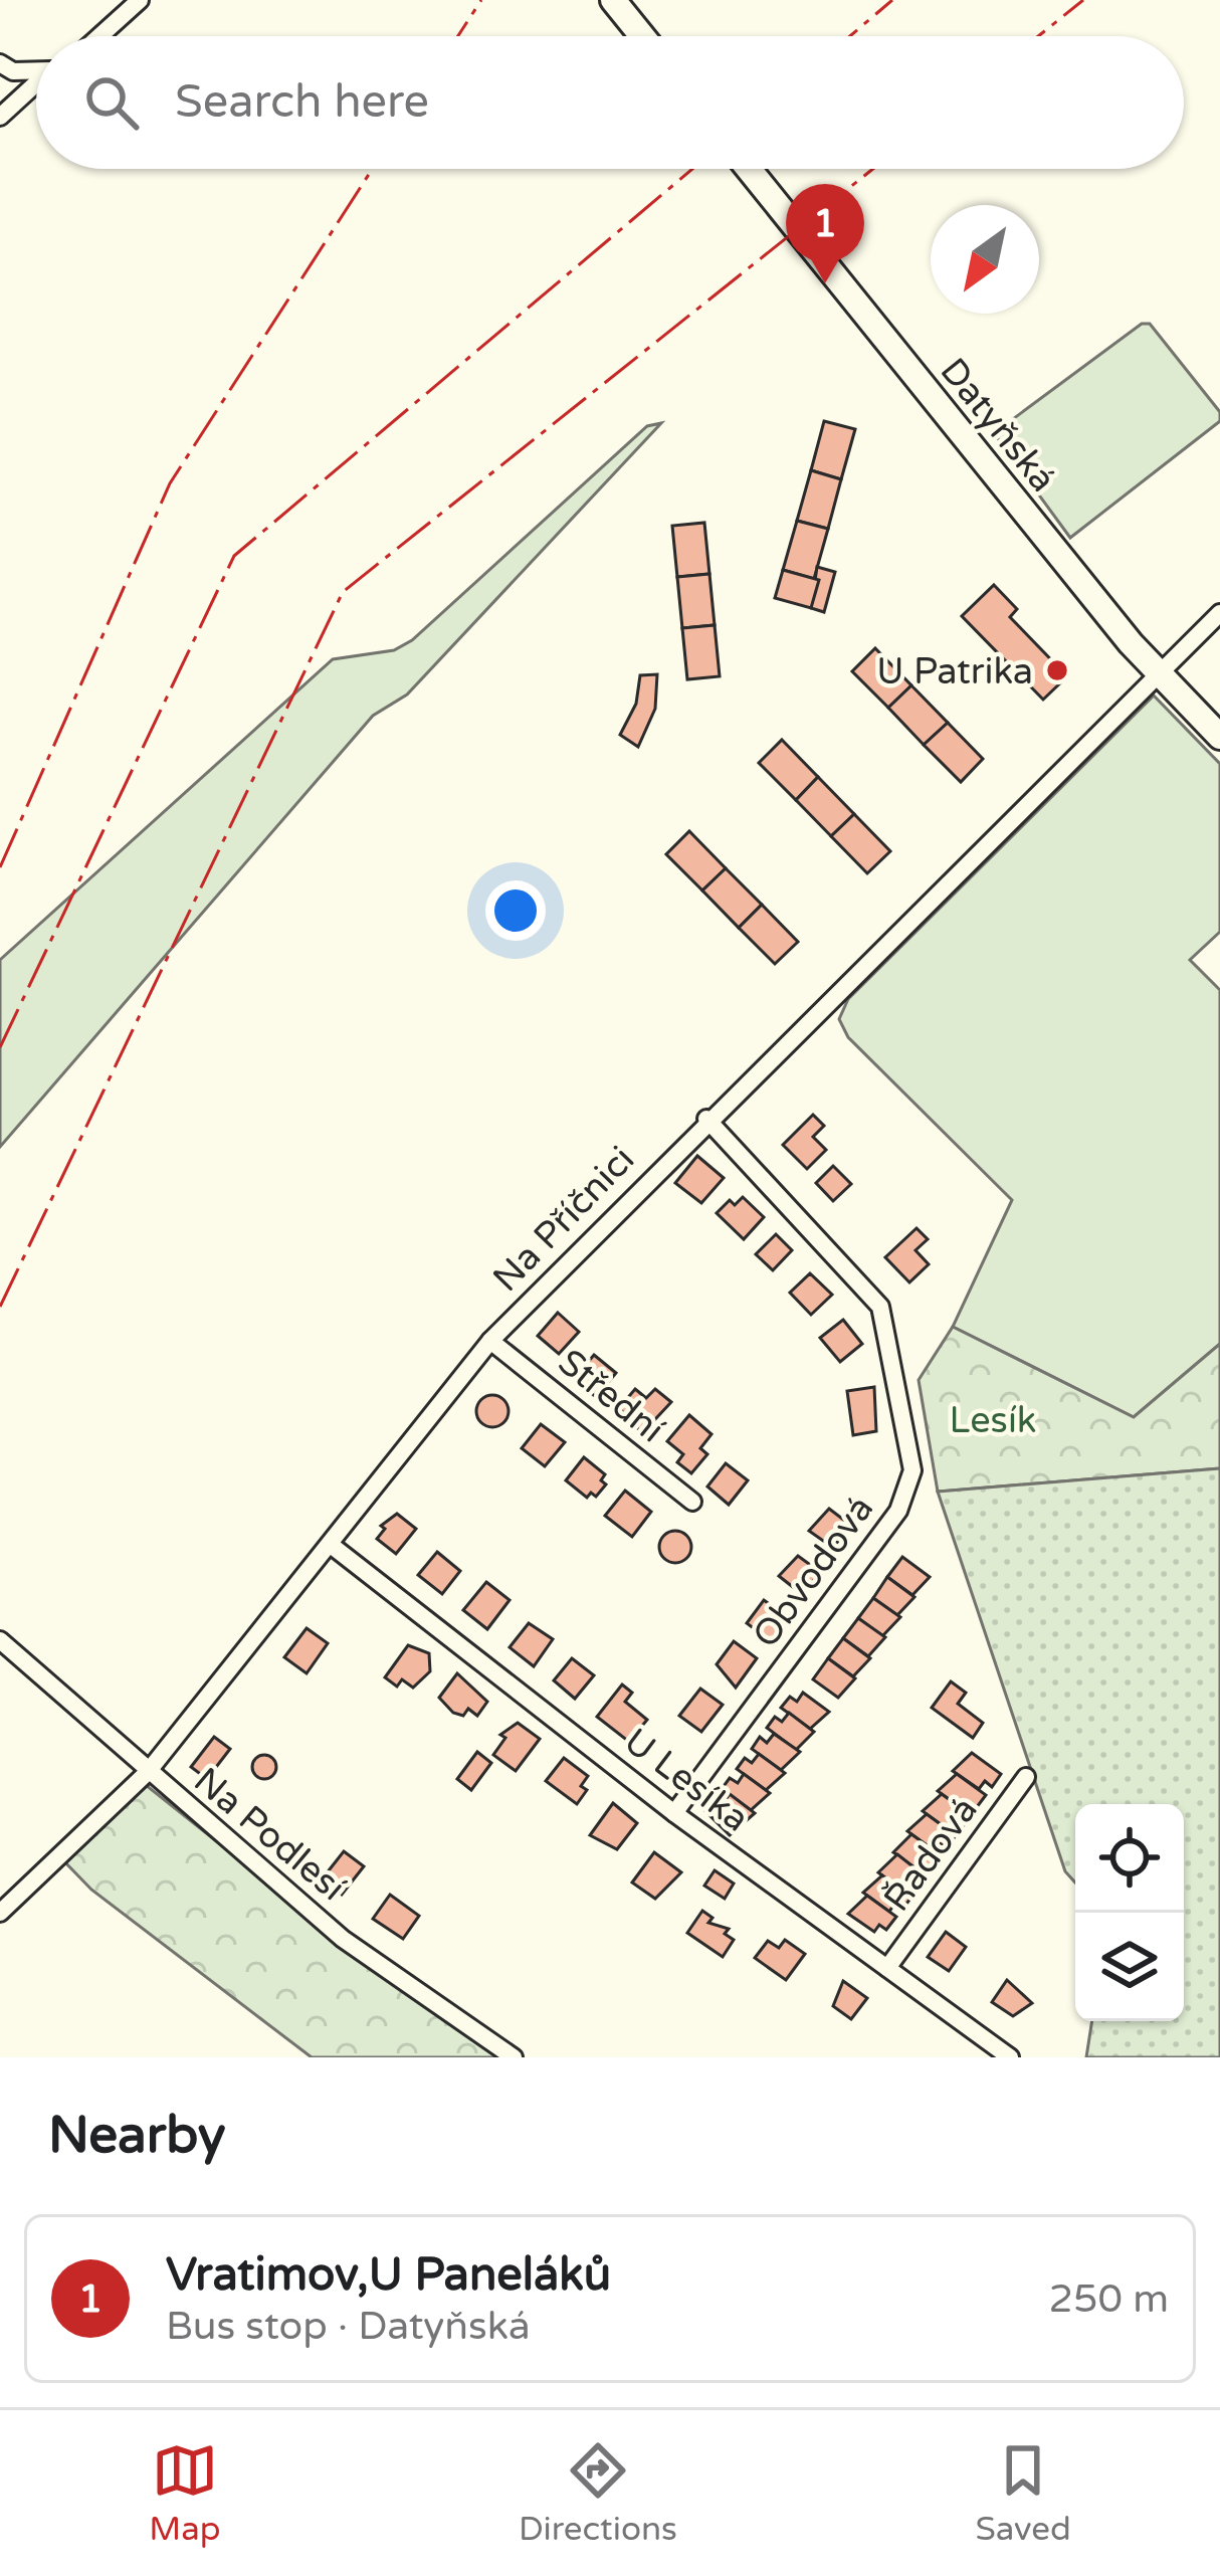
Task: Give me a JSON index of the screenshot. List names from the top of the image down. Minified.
{"streets":{"main road":["Datyňská"],"street":["Na Příčnici","Střední","Obvodová","U Lesíka","Na Podlesí","Řadová"]},"crossings":[["Datyňská","Na Příčnici"],["Na Příčnici","Střední"],["Na Příčnici","Obvodová"],["Na Příčnici","U Lesíka"],["Na Příčnici","Na Podlesí"],["Obvodová","U Lesíka"],["U Lesíka","Řadová"]],"parks":["Lesík"],"places":["U Patrika"],"north":"bottom left","page":{"search":"Search here","pins":"1","heading":"Nearby","list":[{"mark":"1","name":"Vratimov,U Paneláků","note":"Bus stop · Datyňská","value":"250 m"}],"nav":["Map","Directions","Saved"]}}
